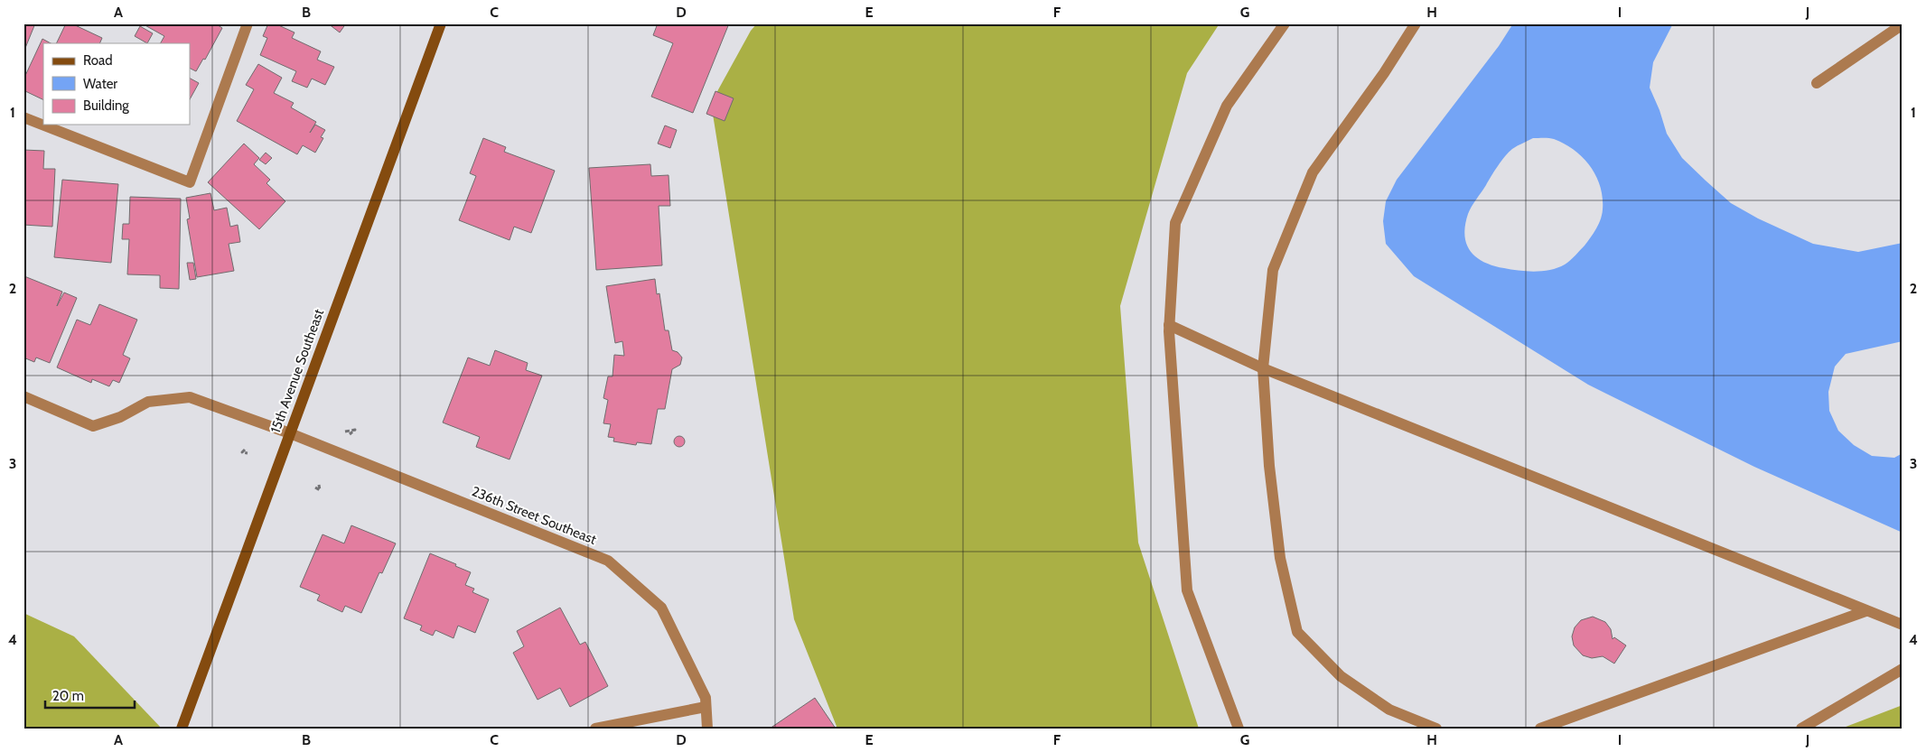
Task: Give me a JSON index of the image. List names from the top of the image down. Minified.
{"streets":{"street":["15th Avenue Southeast","236th Street Southeast"]},"crossings":[["15th Avenue Southeast","236th Street Southeast"]],"legend":["Road","Water","Building"],"scale_bar":"20 m","grid":{"columns":["A","B","C","D","E","F","G","H","I","J"],"rows":["1","2","3","4"]}}
